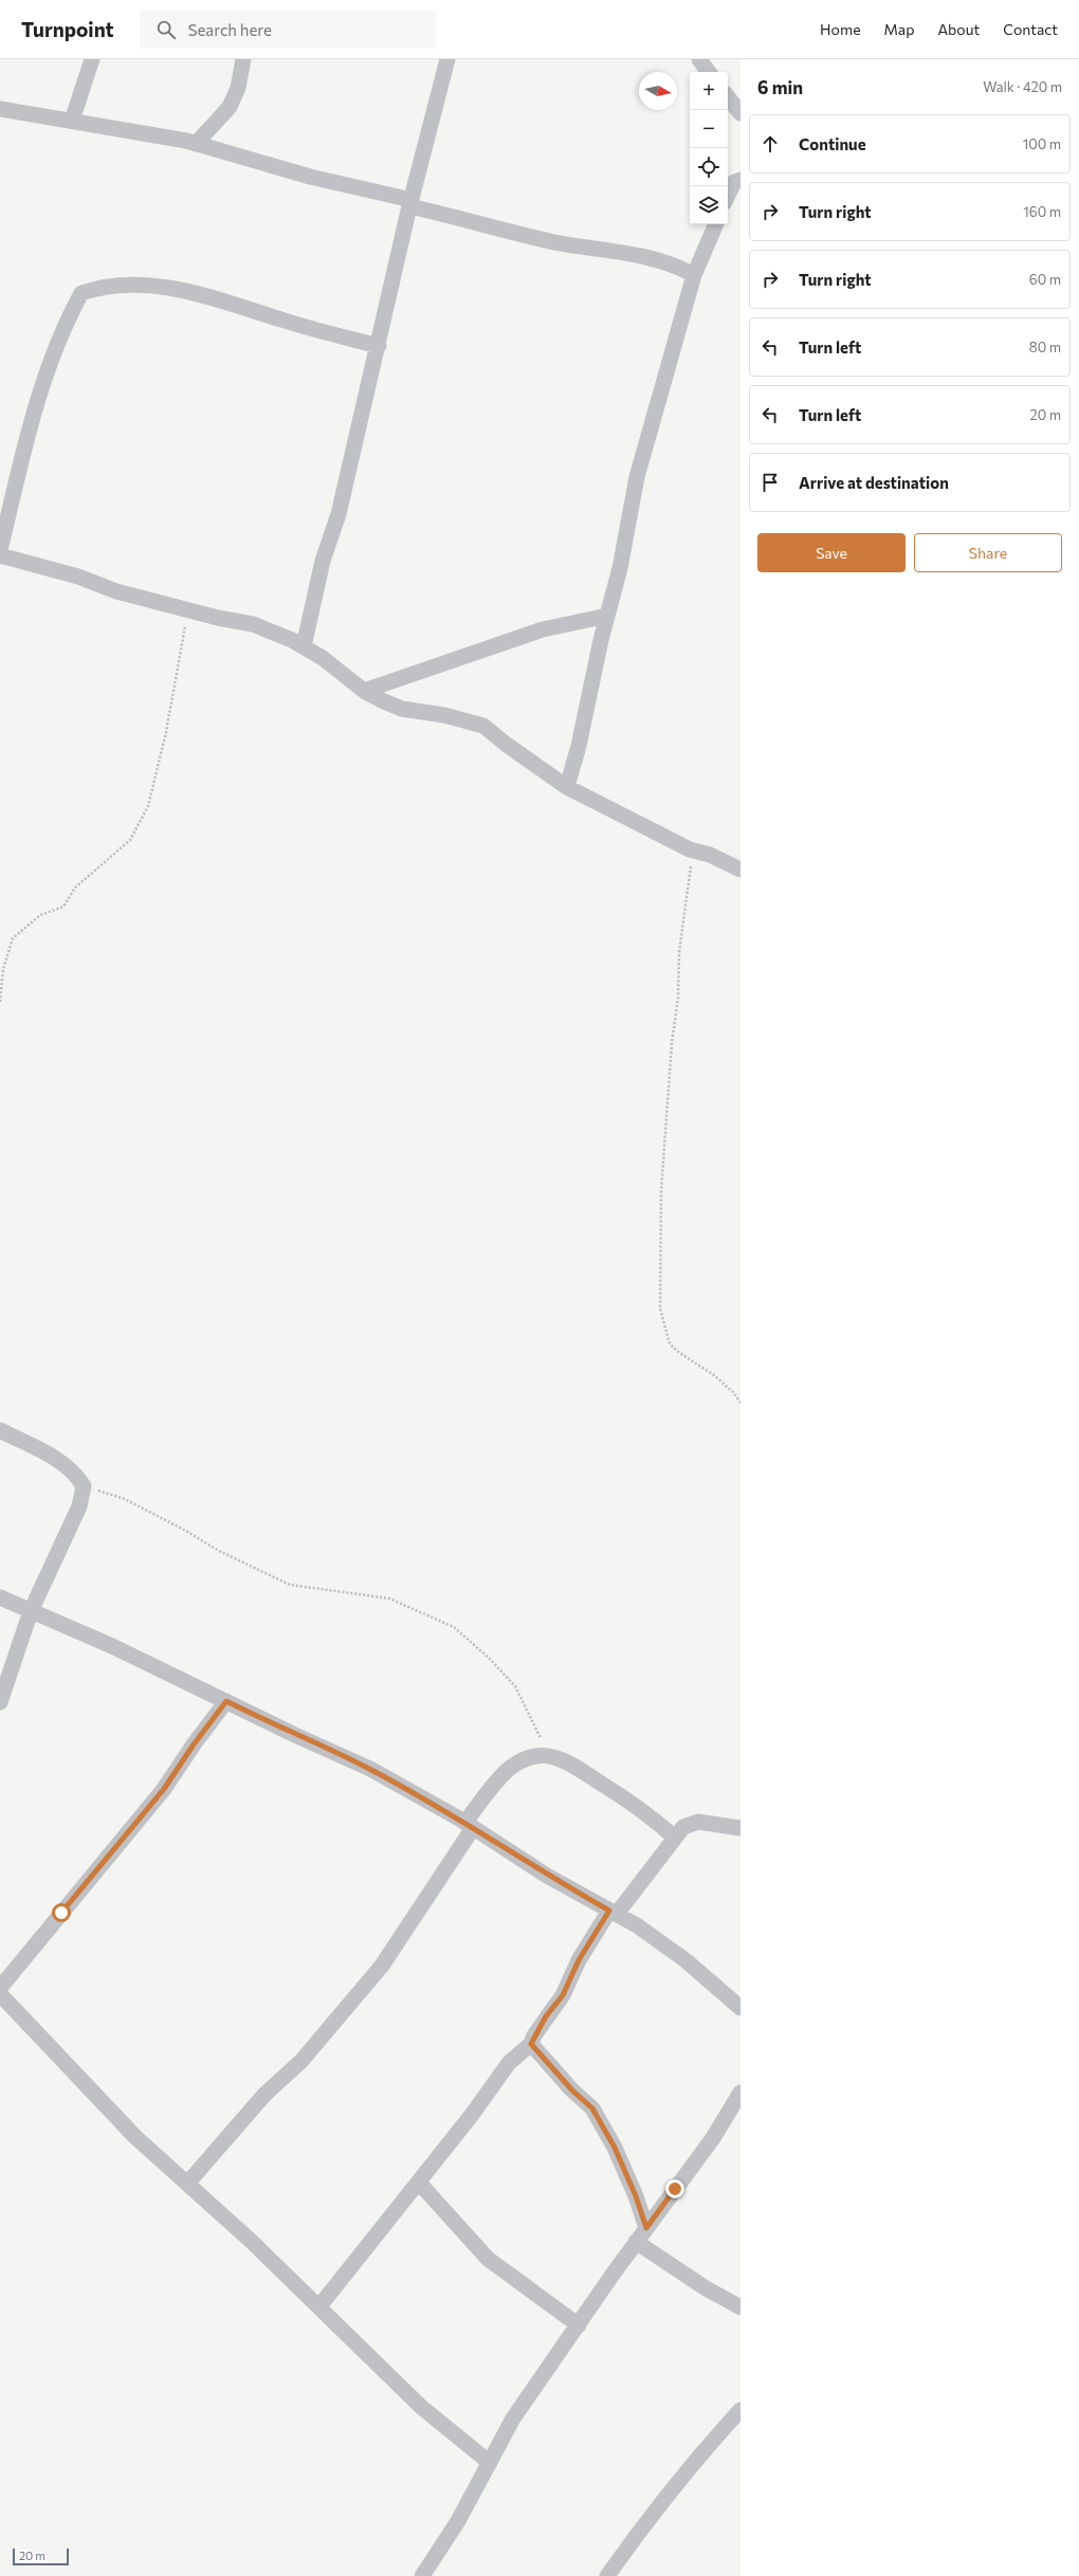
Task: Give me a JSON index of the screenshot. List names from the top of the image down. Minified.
{"scale_bar":"20 m","north":"right","page":{"header":"Turnpoint","search":"Search here","nav":["Home","Map","About","Contact"],"heading":["6 min","Walk · 420 m"],"map_buttons":["+","−"],"list":[["Continue","100 m"],["Turn right","160 m"],["Turn right","60 m"],["Turn left","80 m"],["Turn left","20 m"],"Arrive at destination"],"buttons":["Save","Share"],"scale":"20 m"}}
